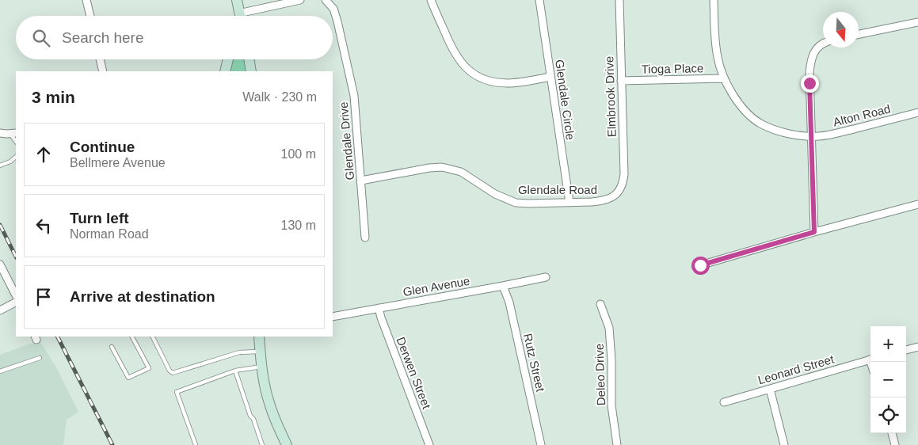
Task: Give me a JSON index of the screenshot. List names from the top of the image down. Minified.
{"streets":{"street":["Tioga Place","Elmbrook Drive","Glendale Circle","Alton Road","Glendale Drive","Glendale Road","Glen Avenue","Rutz Street","Leonard Street","Derwen Street","Deleo Drive"]},"crossings":[["Tioga Place","Elmbrook Drive"],["Tioga Place","Alton Road"],["Elmbrook Drive","Glendale Road"],["Glendale Circle","Glendale Road"],["Glendale Drive","Glendale Road"],["Glen Avenue","Rutz Street"],["Glen Avenue","Derwen Street"]],"north":"bottom","page":{"search":"Search here","heading":["3 min","Walk · 230 m"],"list":[["Continue","Bellmere Avenue","100 m"],["Turn left","Norman Road","130 m"],"Arrive at destination"],"map_buttons":["+","−"]}}
